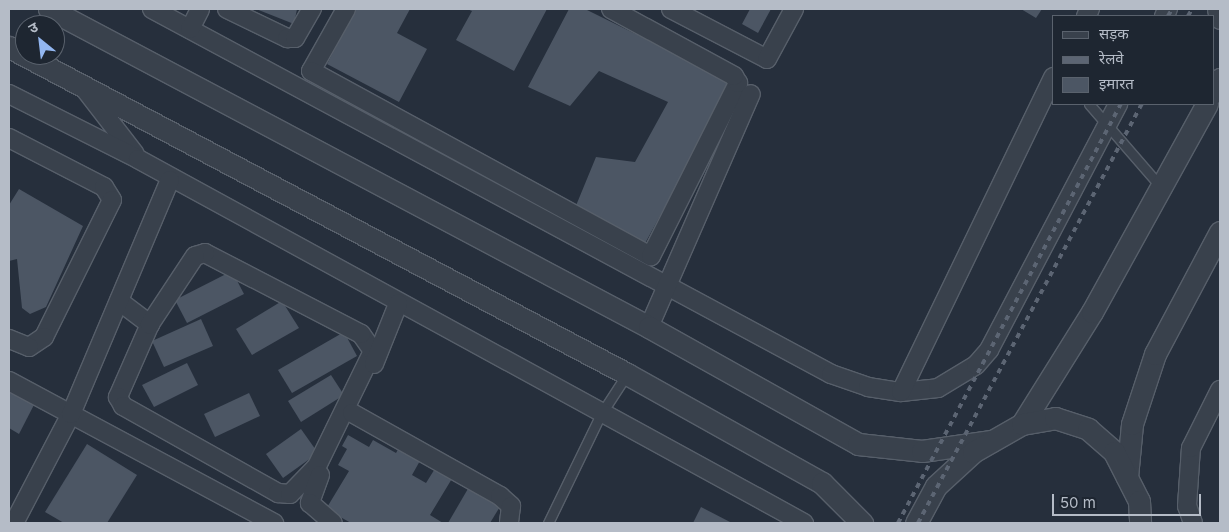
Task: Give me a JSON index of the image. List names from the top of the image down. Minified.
{"legend":["सड़क","रेलवे","इमारत"],"scale_bar":"50 m","north":"top left"}
